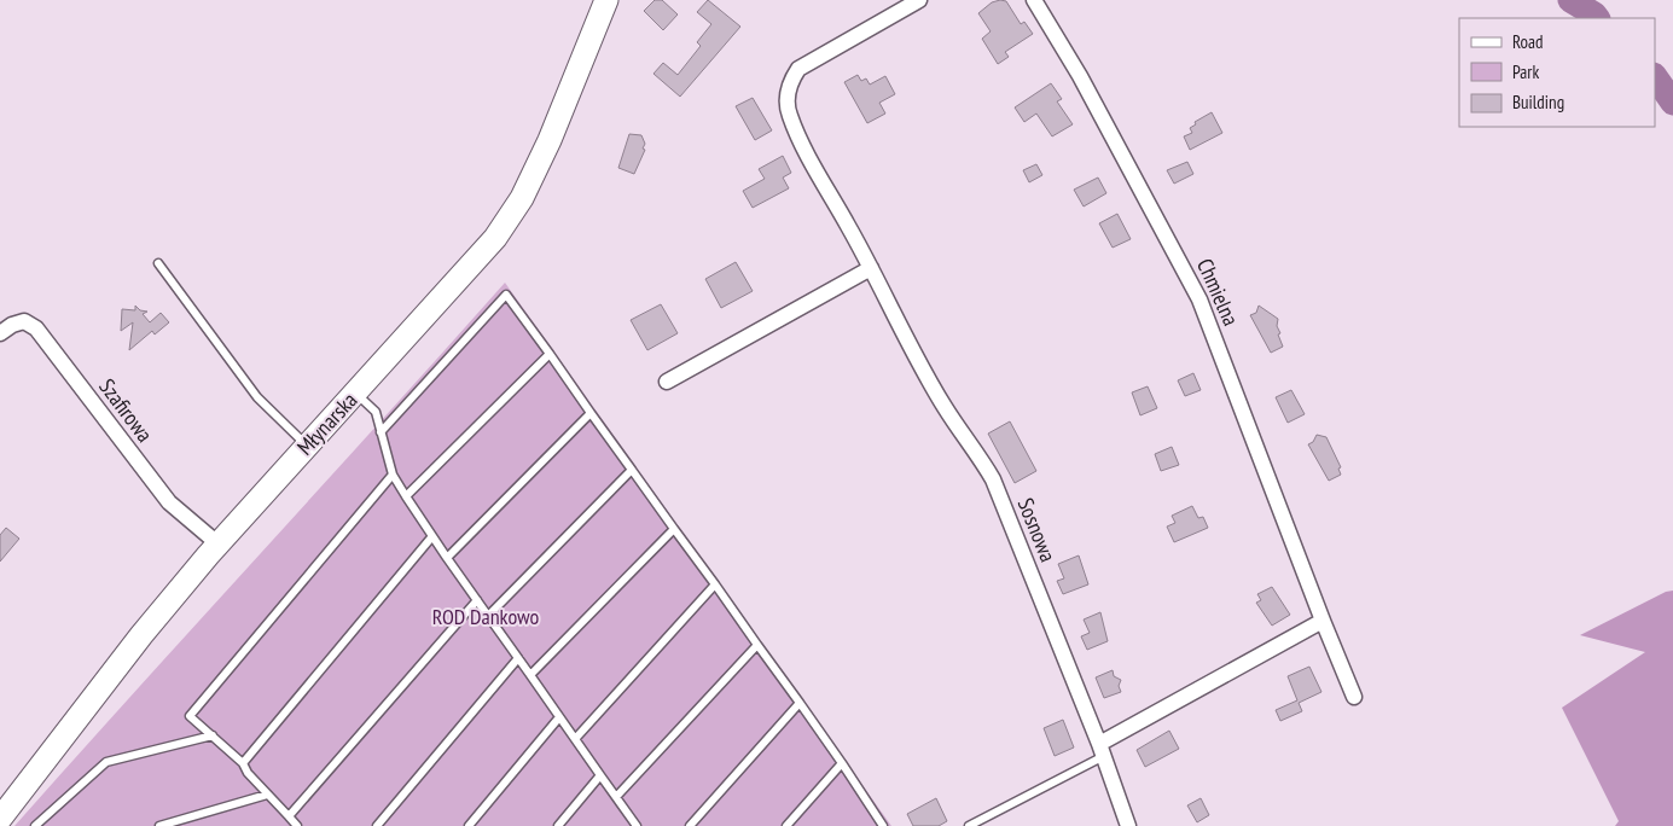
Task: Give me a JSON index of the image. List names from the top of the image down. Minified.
{"streets":{"street":["Chmielna","Szafirowa","Młynarska","Sosnowa"]},"crossings":[["Szafirowa","Młynarska"]],"parks":["ROD Dankowo"],"legend":["Road","Park","Building"]}
